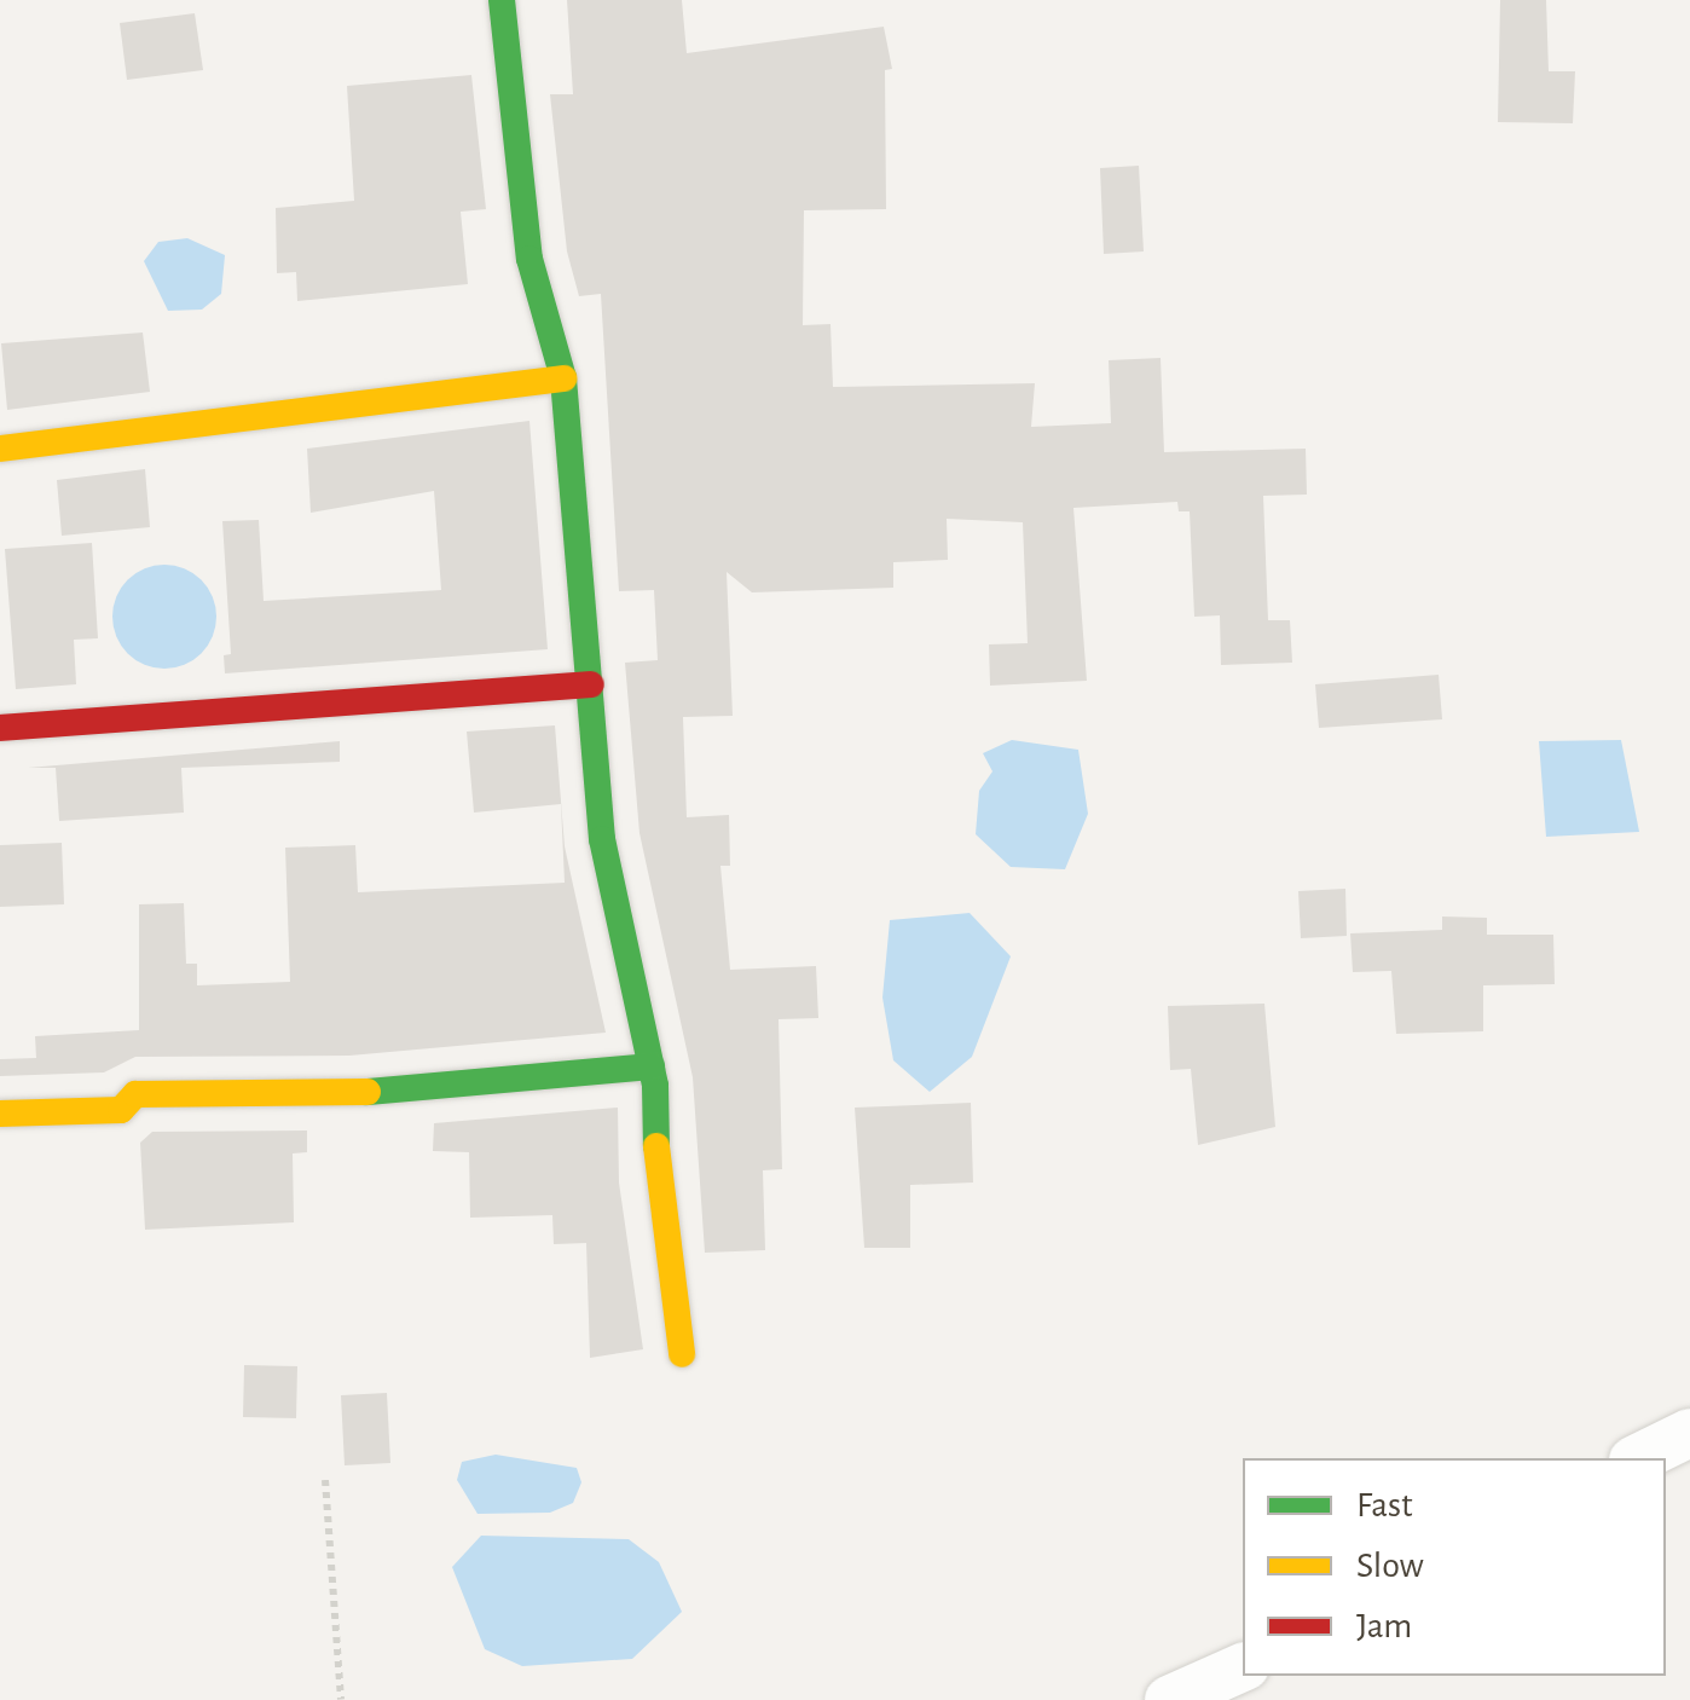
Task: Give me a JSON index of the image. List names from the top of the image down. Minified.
{"legend":["Fast","Slow","Jam"]}
